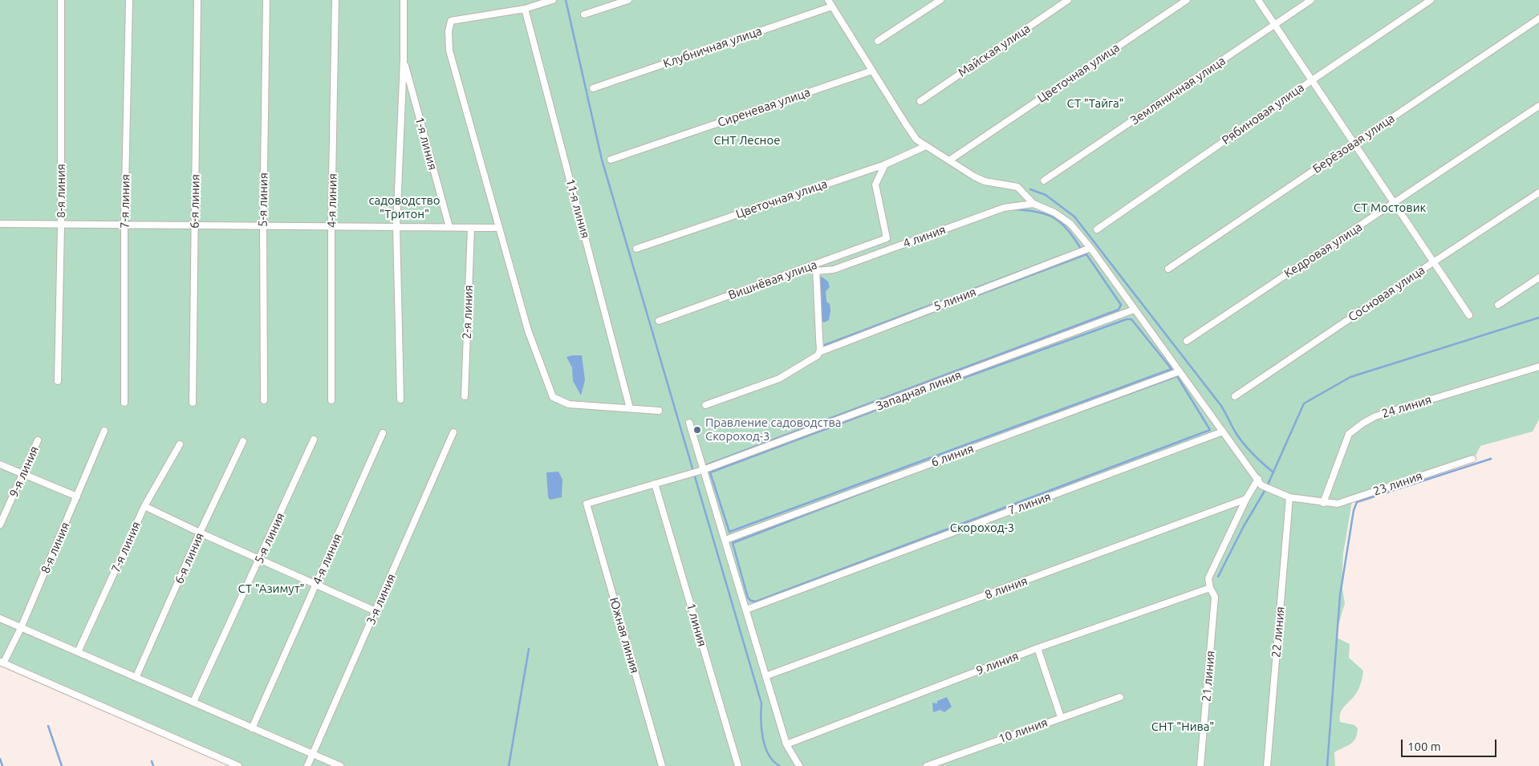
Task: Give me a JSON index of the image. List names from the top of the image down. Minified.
{"streets":{"street":["Клубничная улица","Майская улица","Цветочная улица","Земляничная улица","Сиреневая улица","Рябиновая улица","1-я линия","Берёзовая улица","8-я линия","5-я линия","4-я линия","7-я линия","6-я линия","11-я линия","4 линия","Кедровая улица","Вишнёвая улица","Сосновая улица","5 линия","2-я линия","Западная линия","24 линия","6 линия","9-я линия","23 линия","7 линия","8 линия","3-я линия","1 линия","22 линия","Южная линия","9 линия","21 линия","10 линия"]},"crossings":[["Цветочная улица","Вишнёвая улица"],["4 линия","23 линия"],["5 линия","23 линия"],["Западная линия","23 линия"],["Западная линия","1 линия"],["Западная линия","Южная линия"],["24 линия","23 линия"],["6 линия","23 линия"],["23 линия","7 линия"],["23 линия","22 линия"],["9 линия","21 линия"]],"parks":["СТ \"Тайга\"","СНТ Лесное","садоводство \"Тритон\"","СТ Мостовик","Скороход-3","СТ \"Азимут\"","СНТ \"Нива\""],"places":["Правление садоводства Скороход-3"],"scale_bar":"100 m"}
